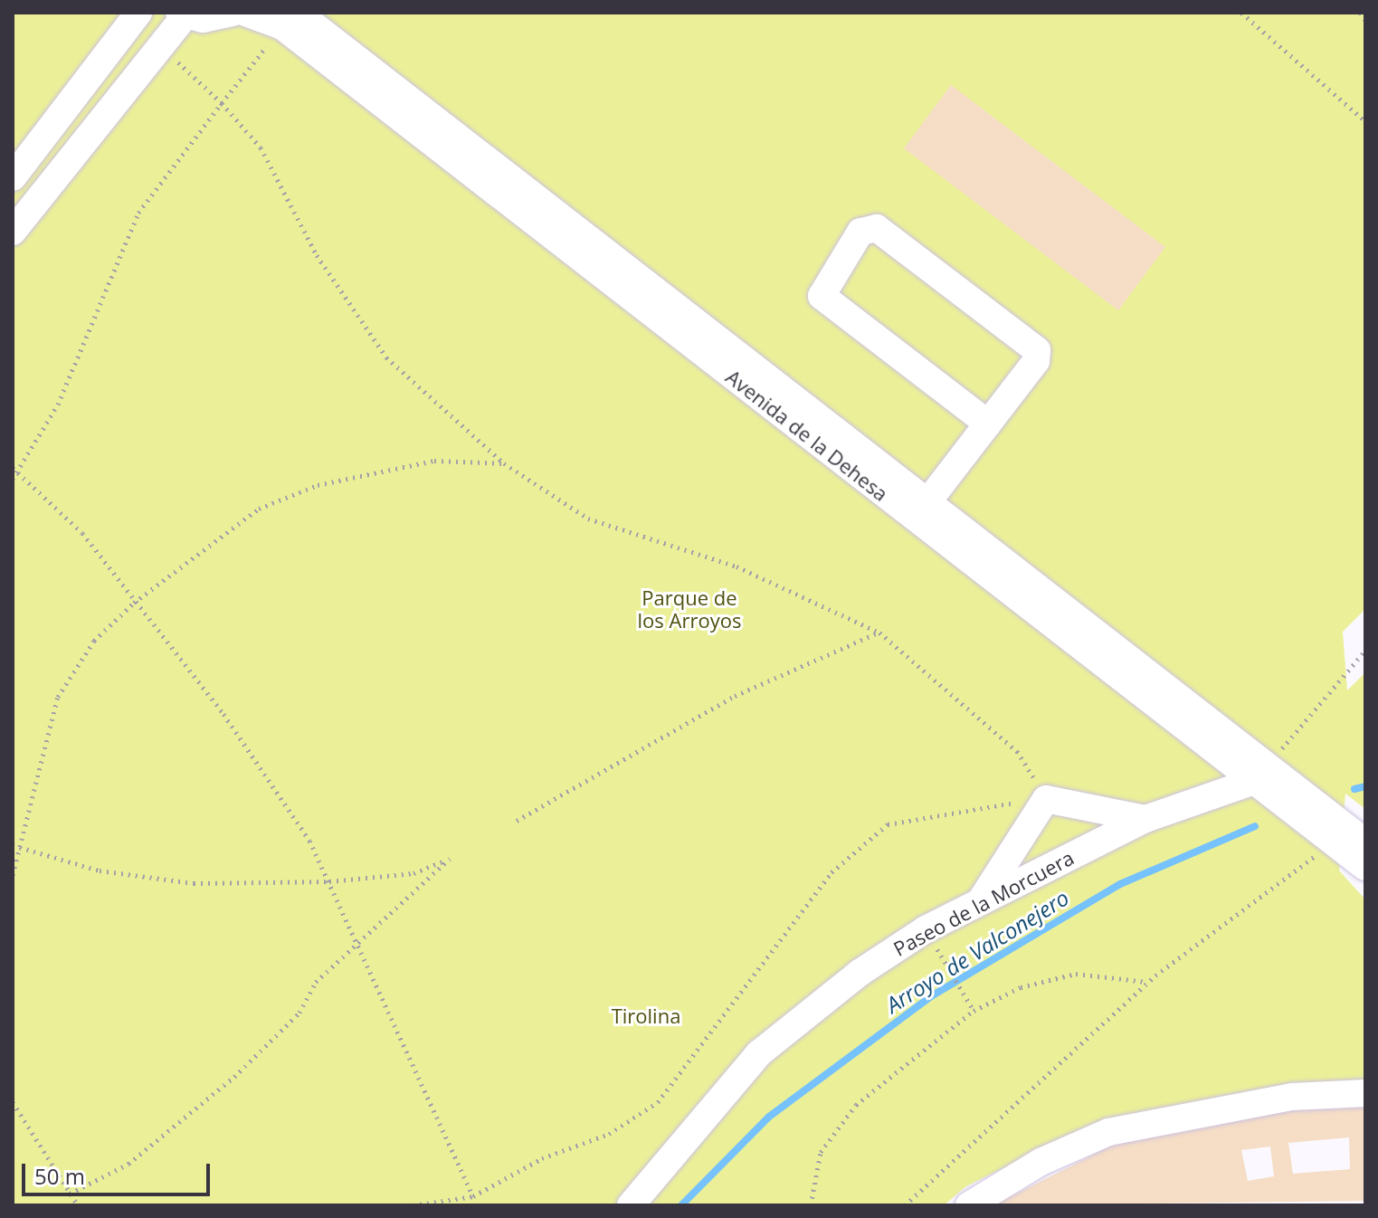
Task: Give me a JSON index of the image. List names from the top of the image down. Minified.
{"streets":{"street":["Avenida de la Dehesa","Paseo de la Morcuera"]},"crossings":[["Avenida de la Dehesa","Paseo de la Morcuera"]],"water":["Arroyo de Valconejero"],"parks":["Parque de los Arroyos","Tirolina"],"scale_bar":"50 m"}
